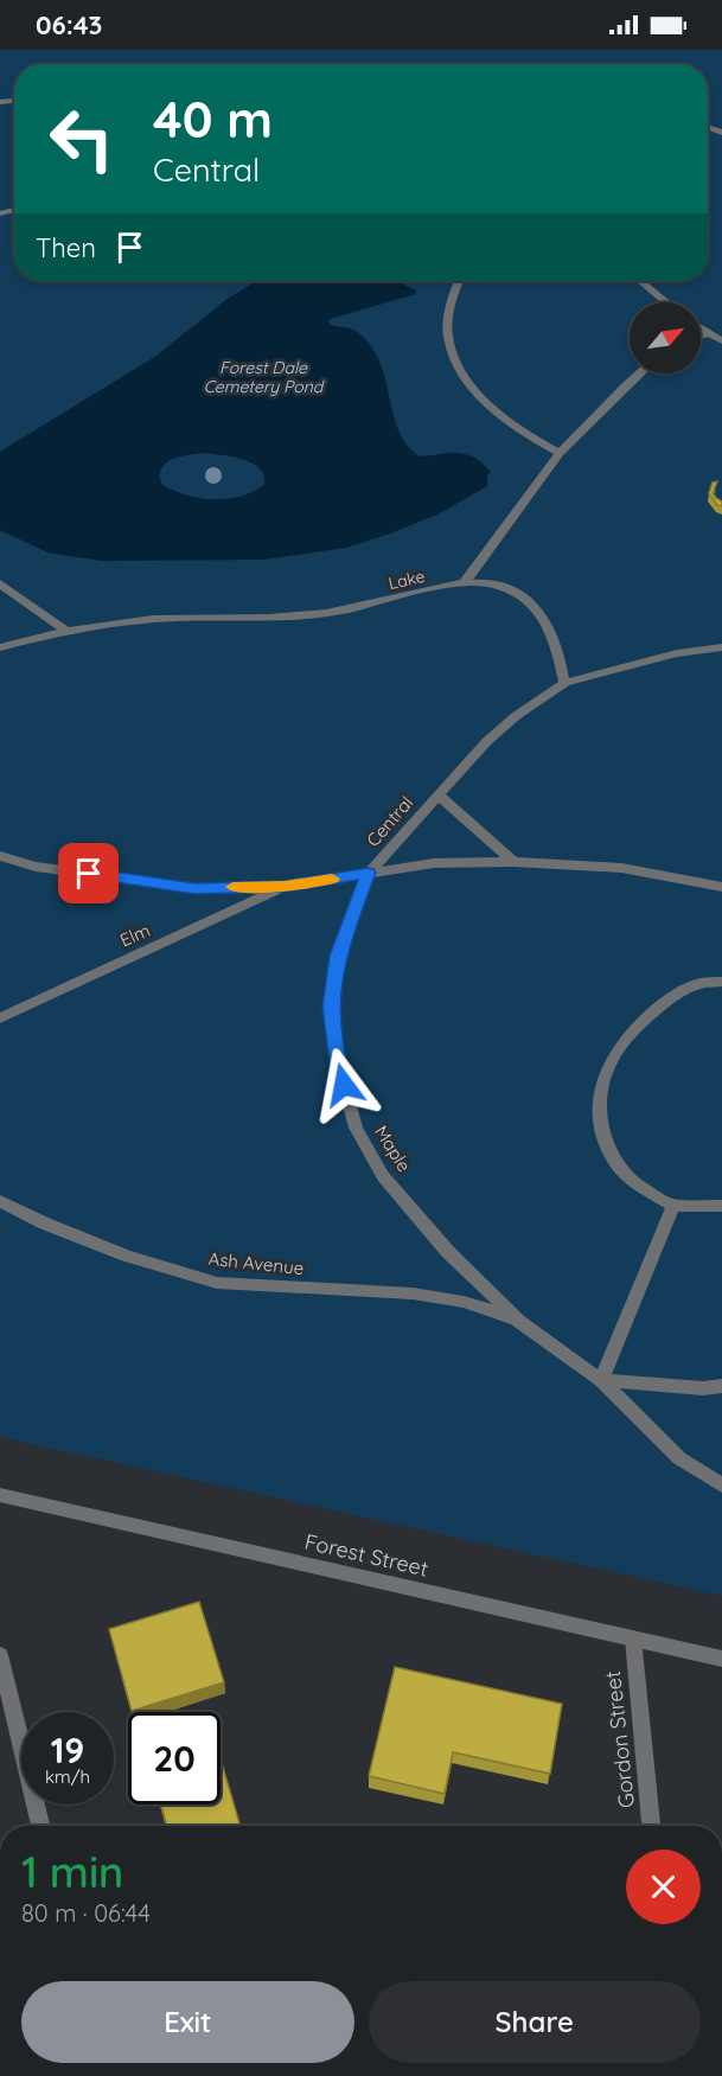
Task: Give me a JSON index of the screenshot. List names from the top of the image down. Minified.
{"streets":{"street":["Lake","Central","Elm","Maple","Ash Avenue","Forest Street","Gordon Street"]},"crossings":[["Lake","Central"],["Central","Elm"],["Central","Maple"],["Maple","Ash Avenue"],["Forest Street","Gordon Street"]],"water":["Forest Dale Cemetery Pond"],"north":"top right","page":{"status":"06:43","turn":["40 m","Central"],"then":"Then","speed":"19 km/h","limit":"20","heading":["1 min","80 m · 06:44"],"buttons":["Exit","Share"]}}
